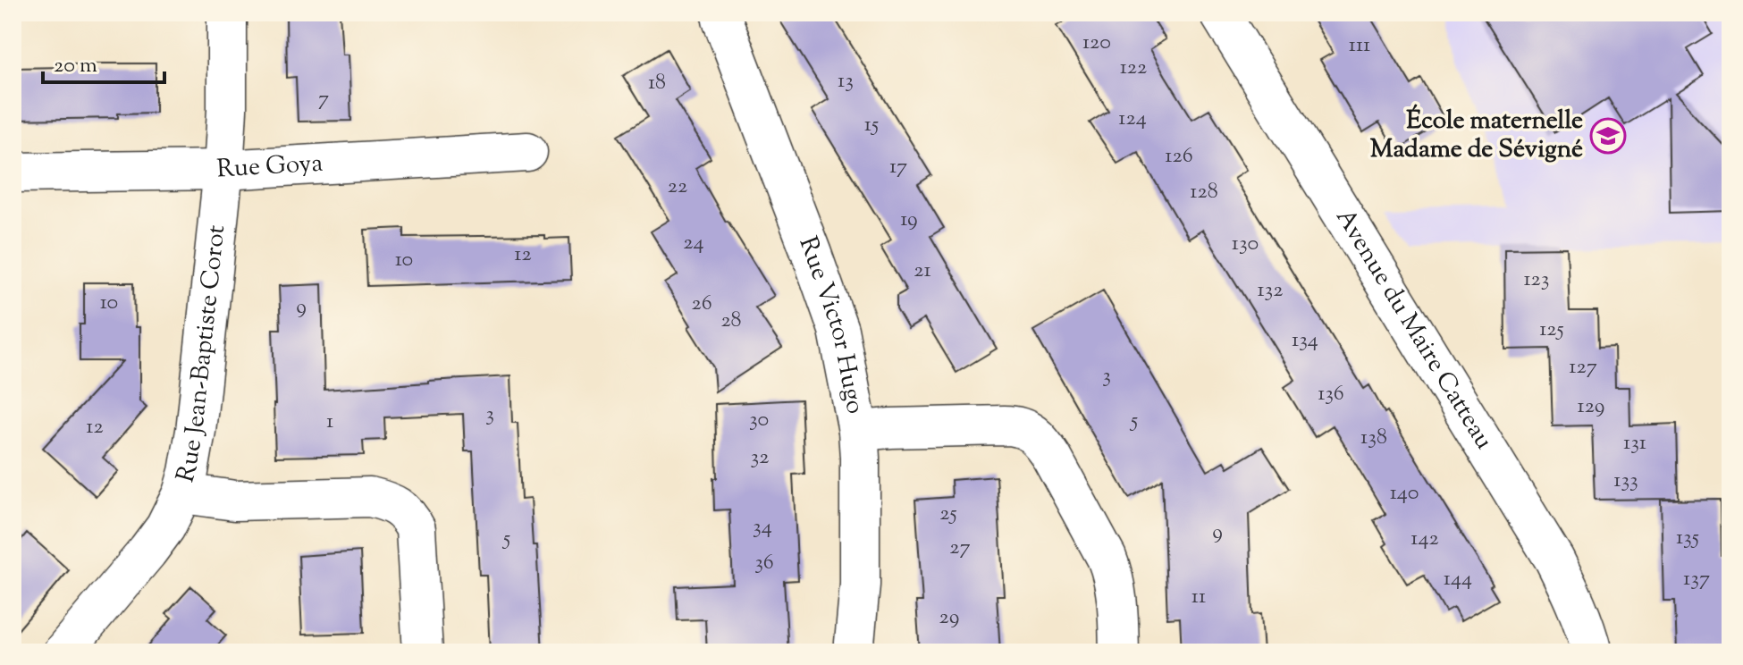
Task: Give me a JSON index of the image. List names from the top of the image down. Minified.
{"streets":{"street":["Rue Goya","Rue Victor Hugo","Avenue du Maire Catteau","Rue Jean-Baptiste Corot"]},"crossings":[["Rue Goya","Rue Jean-Baptiste Corot"]],"places":{"school or university":["École maternelle Madame de Sévigné"]},"house_numbers":["120","111","122","13","18","7","124","15","126","17","22","128","19","24","130","12","10","21","123","132","10","26","9","28","125","134","127","3","136","129","3","30","5","1","12","138","131","32","133","140","25","34","9","135","5","142","27","36","144","137","11","29"],"scale_bar":"20 m"}
